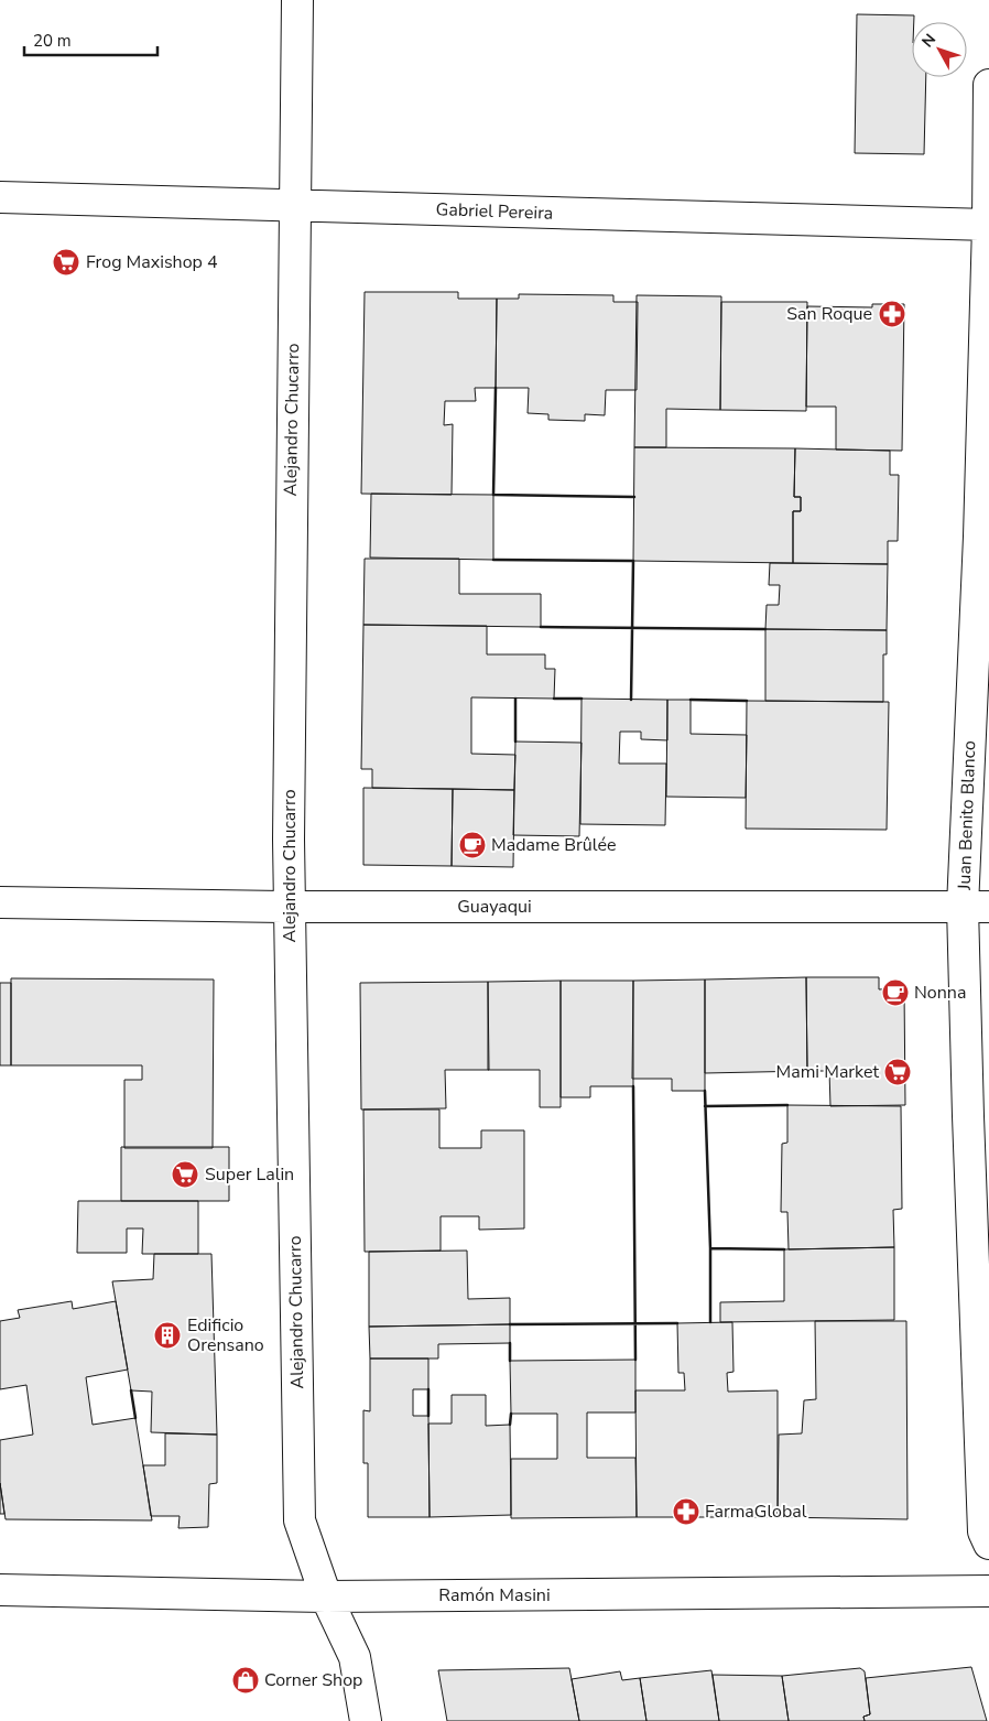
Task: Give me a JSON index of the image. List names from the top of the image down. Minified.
{"streets":{"street":["Gabriel Pereira","Alejandro Chucarro","Juan Benito Blanco","Guayaqui","Ramón Masini"]},"crossings":[["Gabriel Pereira","Alejandro Chucarro"],["Gabriel Pereira","Juan Benito Blanco"],["Alejandro Chucarro","Guayaqui"],["Alejandro Chucarro","Ramón Masini"],["Juan Benito Blanco","Guayaqui"]],"places":{"supermarket":["Frog Maxishop 4","Mami Market","Super Lalin"],"pharmacy":["San Roque","FarmaGlobal"],"cafe":["Madame Brûlée","Nonna"],"building":["Edificio Orensano"],"shop":["Corner Shop"]},"scale_bar":"20 m","north":"top left"}
